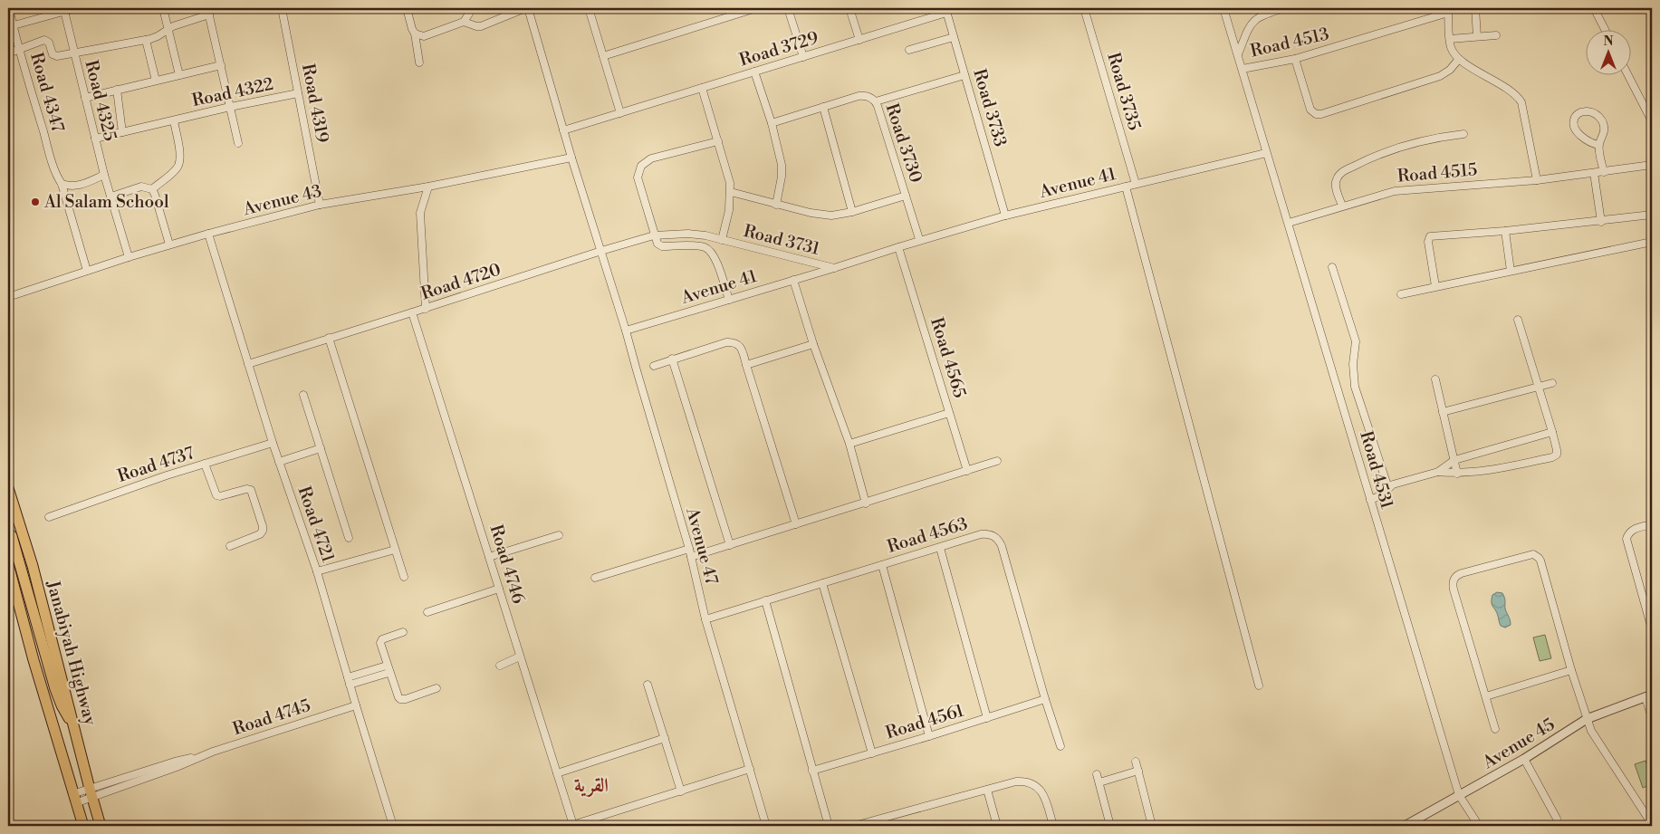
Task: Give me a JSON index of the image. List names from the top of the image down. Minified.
{"streets":{"main road":["Janabiyah Highway"],"street":["Road 4513","Road 3729","Road 3735","Road 4347","Road 4322","Road 4325","Road 4319","Road 3733","Road 3730","Road 4515","Avenue 41","Avenue 43","Road 3731","Road 4720","Road 4565","Road 4737","Road 4531","Road 4721","Road 4563","Avenue 47","Road 4746","Road 4745","Road 4561","Avenue 45"]},"crossings":[["Road 4513","Road 4531"],["Road 3729","Road 3733"],["Road 3729","Road 3731"],["Road 3735","Avenue 41"],["Road 4347","Avenue 43"],["Road 4322","Road 4325"],["Road 4322","Road 4319"],["Road 4325","Avenue 43"],["Road 4319","Avenue 43"],["Road 3733","Avenue 41"],["Road 3730","Avenue 41"],["Road 3730","Road 3731"],["Road 4515","Road 4531"],["Avenue 41","Road 3731"],["Avenue 41","Road 4565"],["Avenue 41","Road 4531"],["Avenue 41","Avenue 47"],["Avenue 43","Road 4721"],["Road 3731","Road 4720"],["Road 4720","Road 4721"],["Road 4720","Road 4746"],["Road 4737","Road 4721"],["Road 4531","Avenue 45"],["Road 4721","Road 4745"],["Road 4563","Avenue 47"],["Road 4563","Road 4561"],["Janabiyah Highway","Road 4745"]],"districts":["القرية"],"places":["Al Salam School"],"north":"top"}
